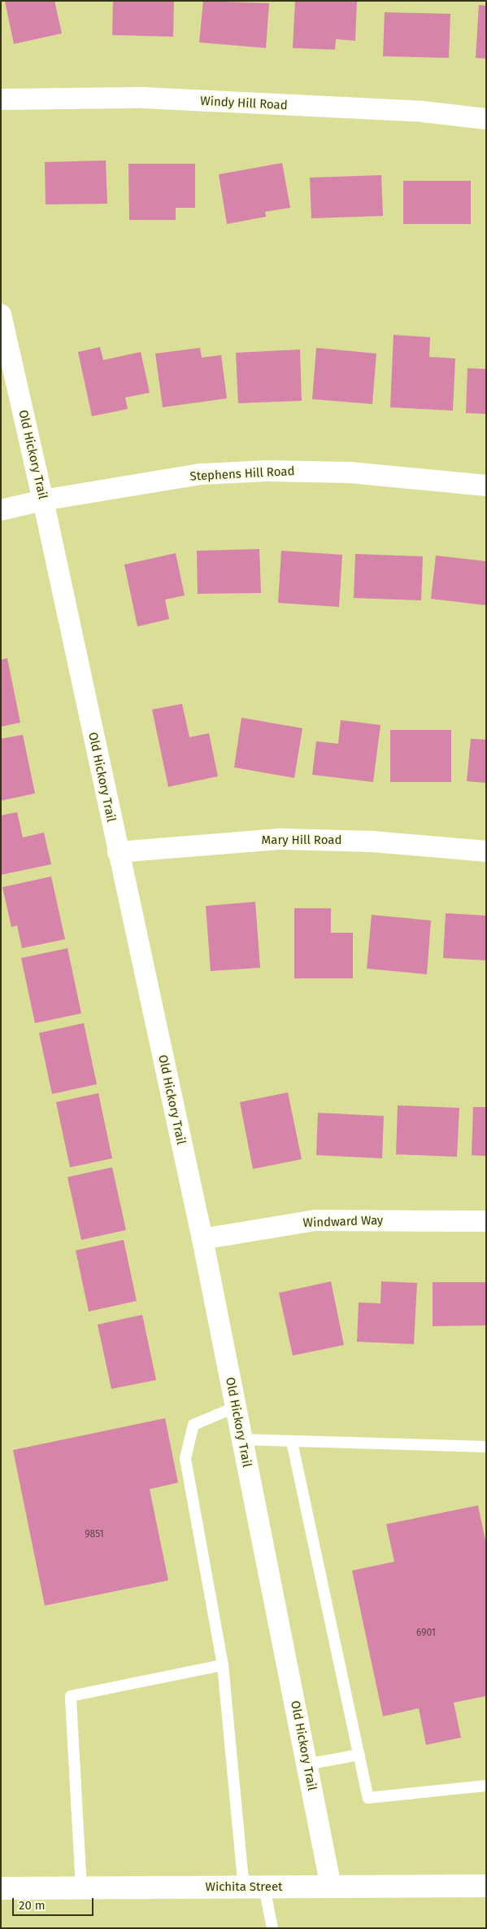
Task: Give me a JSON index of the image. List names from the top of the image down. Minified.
{"streets":{"main road":["Wichita Street"],"street":["Windy Hill Road","Old Hickory Trail","Stephens Hill Road","Mary Hill Road","Windward Way"]},"crossings":[["Old Hickory Trail","Stephens Hill Road"],["Old Hickory Trail","Mary Hill Road"],["Old Hickory Trail","Windward Way"],["Old Hickory Trail","Wichita Street"]],"house_numbers":["9851","6901"],"scale_bar":"20 m"}
